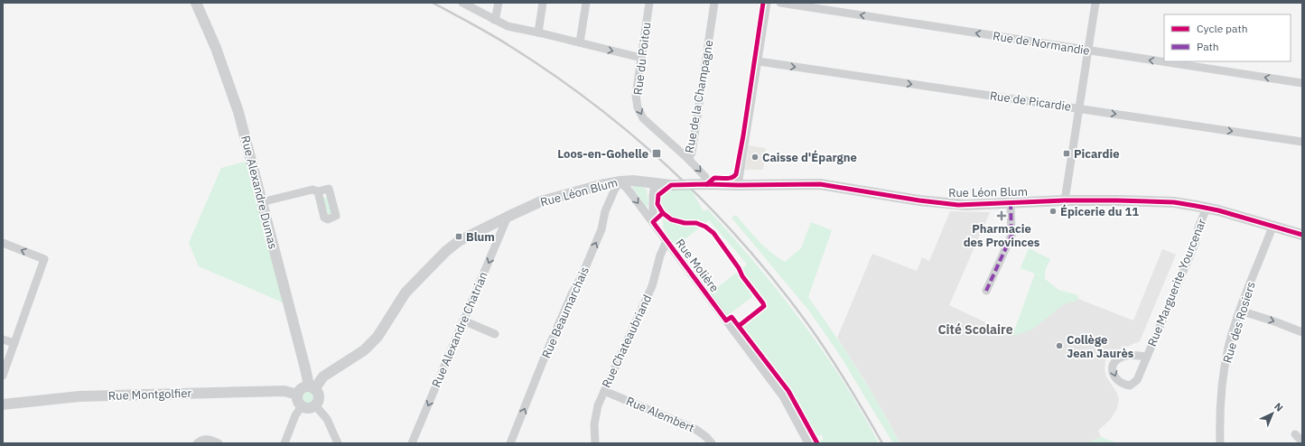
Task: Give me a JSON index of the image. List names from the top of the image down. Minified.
{"streets":{"street":["Rue de Normandie","Rue du Poitou","Rue de la Champagne","Rue de Picardie","Rue Alexandre Dumas","Rue Léon Blum","Rue Molière","Rue Marguerite Yourcenar","Rue Beaumarchais","Rue des Rosiers","Rue Alexandre Chatrian","Rue Chateaubriand","Rue Montgolfier","Rue Alembert"]},"crossings":[["Rue du Poitou","Rue de la Champagne"],["Rue de la Champagne","Rue Léon Blum"],["Rue Alexandre Dumas","Rue Léon Blum"],["Rue Alexandre Dumas","Rue Montgolfier"],["Rue Léon Blum","Rue Molière"],["Rue Léon Blum","Rue Marguerite Yourcenar"],["Rue Léon Blum","Rue Beaumarchais"],["Rue Léon Blum","Rue des Rosiers"],["Rue Léon Blum","Rue Alexandre Chatrian"],["Rue Léon Blum","Rue Montgolfier"],["Rue Molière","Rue Beaumarchais"],["Rue Molière","Rue Chateaubriand"],["Rue Chateaubriand","Rue Alembert"]],"one_way":["Rue de Normandie","Rue du Poitou","Rue de Picardie","Rue Beaumarchais","Rue Alexandre Chatrian"],"districts":["Cité Scolaire"],"places":{"transit":["Loos-en-Gohelle","Picardie","Blum"],"other":["Caisse d'Épargne","Épicerie du 11","Collège Jean Jaurès"],"health":["Pharmacie des Provinces"]},"legend":["Cycle path","Path"],"north":"top right"}
